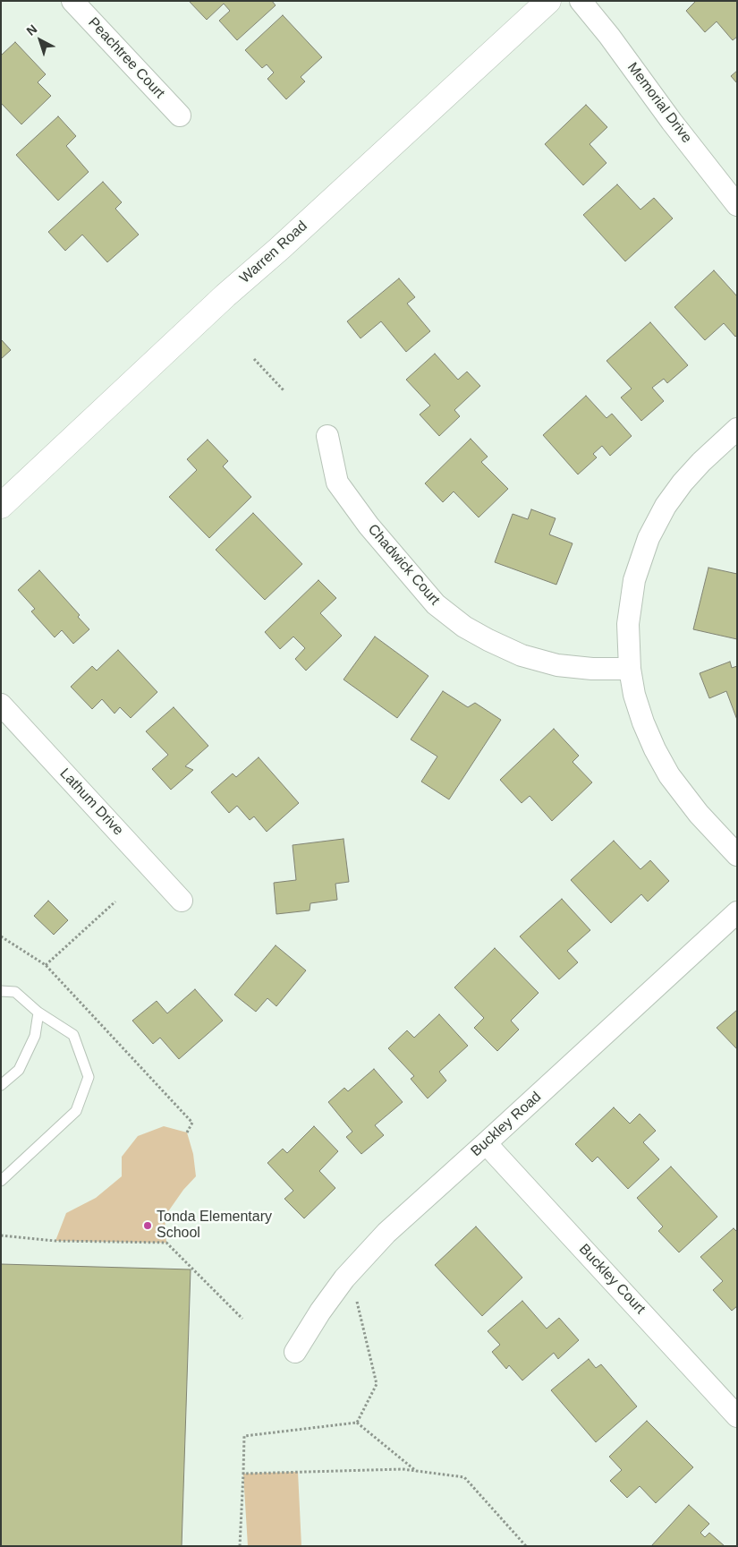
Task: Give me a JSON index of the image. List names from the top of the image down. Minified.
{"streets":{"main road":["Warren Road"],"street":["Peachtree Court","Memorial Drive","Chadwick Court","Lathum Drive","Buckley Road","Buckley Court"]},"crossings":[["Buckley Road","Buckley Court"]],"places":["Tonda Elementary School"],"north":"top left"}
